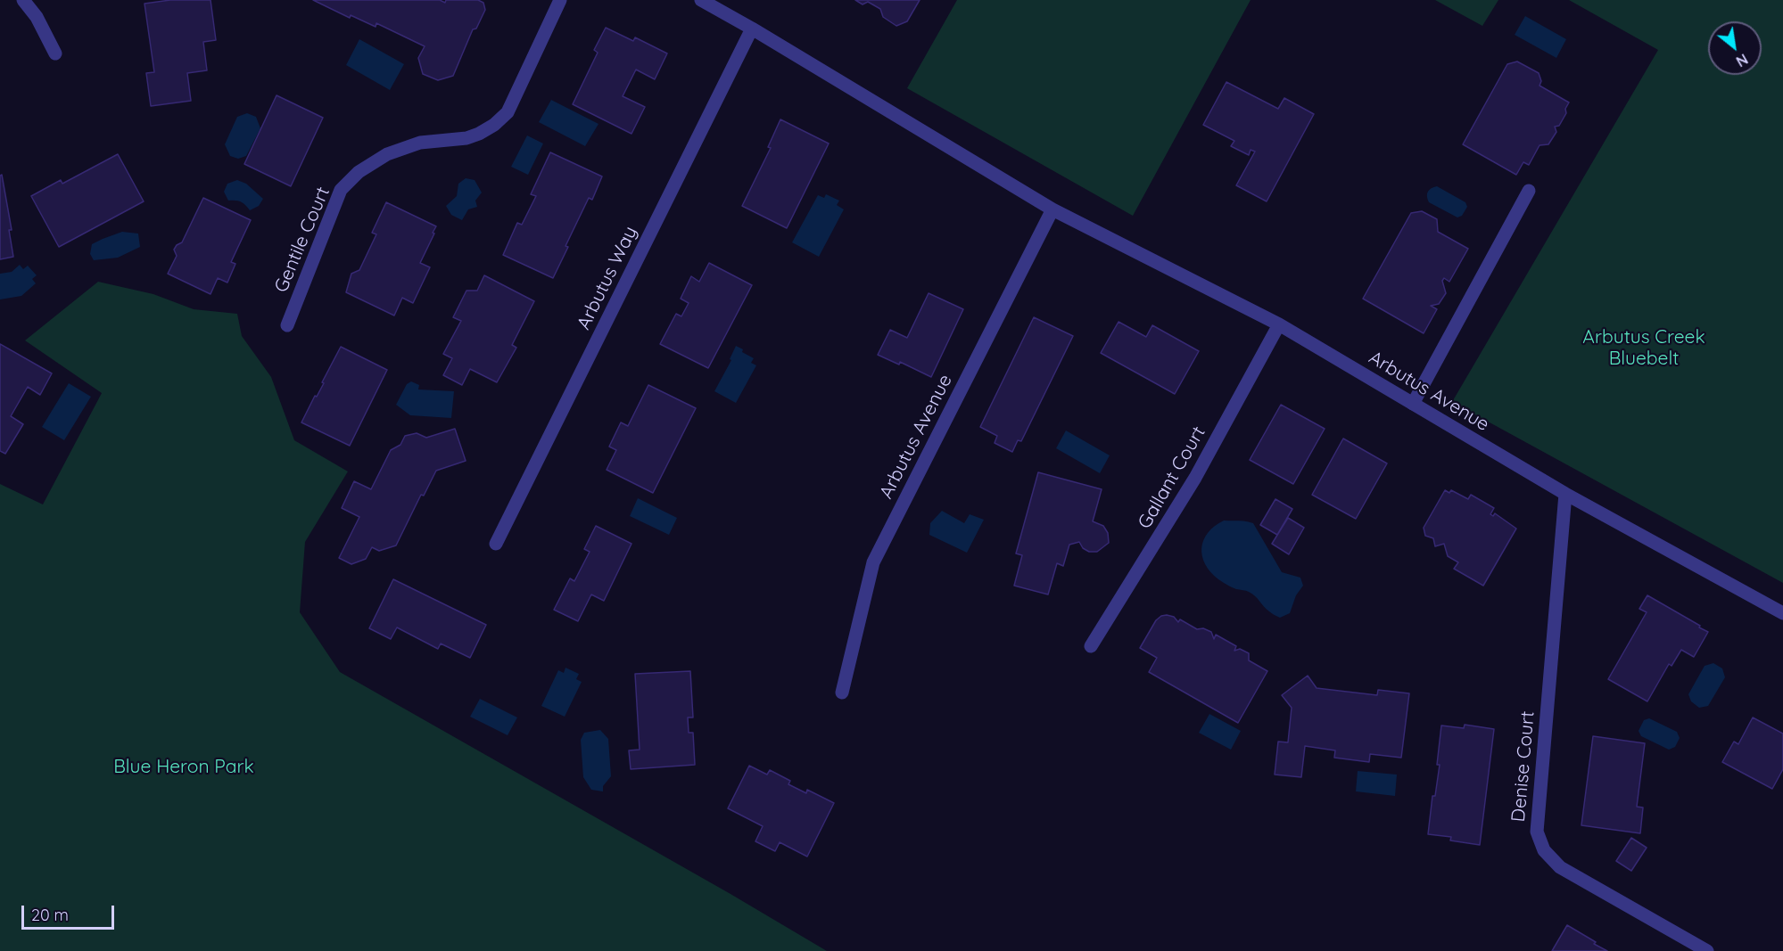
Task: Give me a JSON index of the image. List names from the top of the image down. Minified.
{"streets":{"street":["Gentile Court","Arbutus Way","Arbutus Avenue","Gallant Court","Denise Court"]},"crossings":[["Arbutus Way","Arbutus Avenue"],["Arbutus Avenue","Gallant Court"],["Arbutus Avenue","Denise Court"]],"parks":["Arbutus Creek Bluebelt","Blue Heron Park"],"scale_bar":"20 m","north":"bottom right"}
